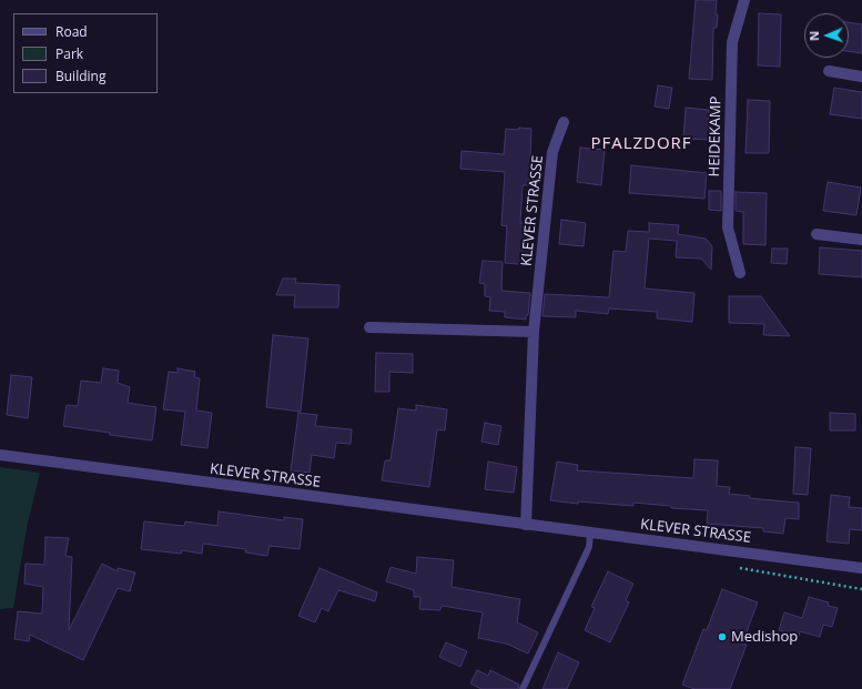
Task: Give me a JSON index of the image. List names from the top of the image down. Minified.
{"streets":{"street":["HEIDEKAMP","KLEVER STRASSE"]},"districts":["PFALZDORF"],"places":["Medishop"],"legend":["Road","Park","Building"],"north":"left"}
